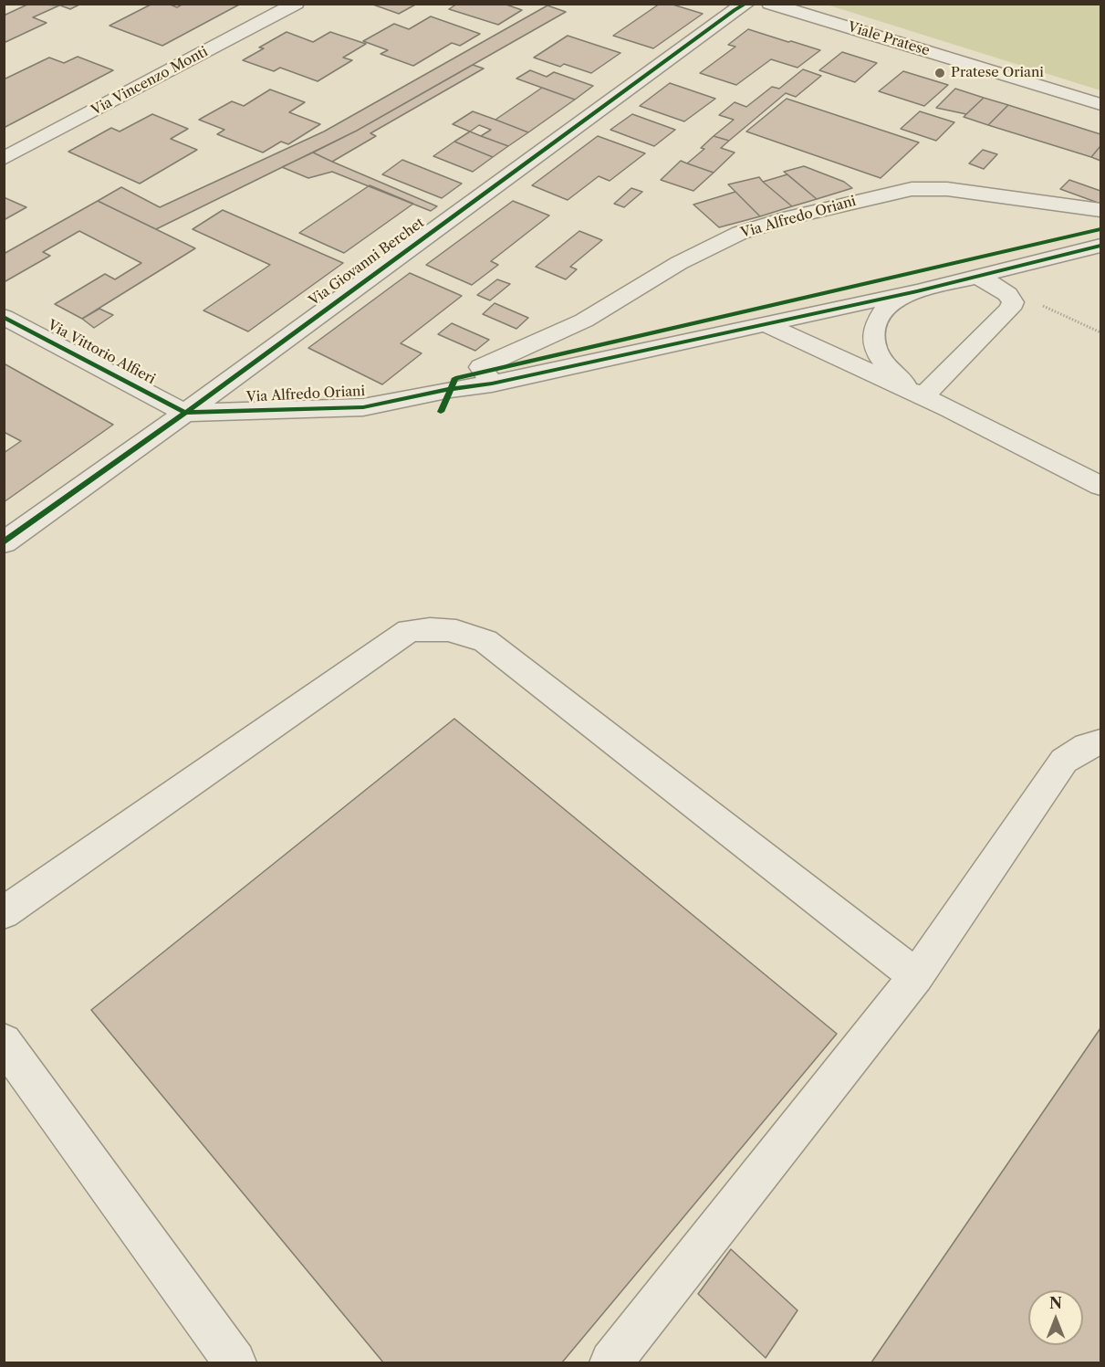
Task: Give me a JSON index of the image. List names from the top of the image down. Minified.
{"streets":{"street":["Viale Pratese","Via Vincenzo Monti","Via Alfredo Oriani","Via Giovanni Berchet","Via Vittorio Alfieri"]},"crossings":[["Via Alfredo Oriani","Via Giovanni Berchet"],["Via Alfredo Oriani","Via Vittorio Alfieri"],["Via Giovanni Berchet","Via Vittorio Alfieri"]],"places":["Pratese Oriani"],"north":"top"}
